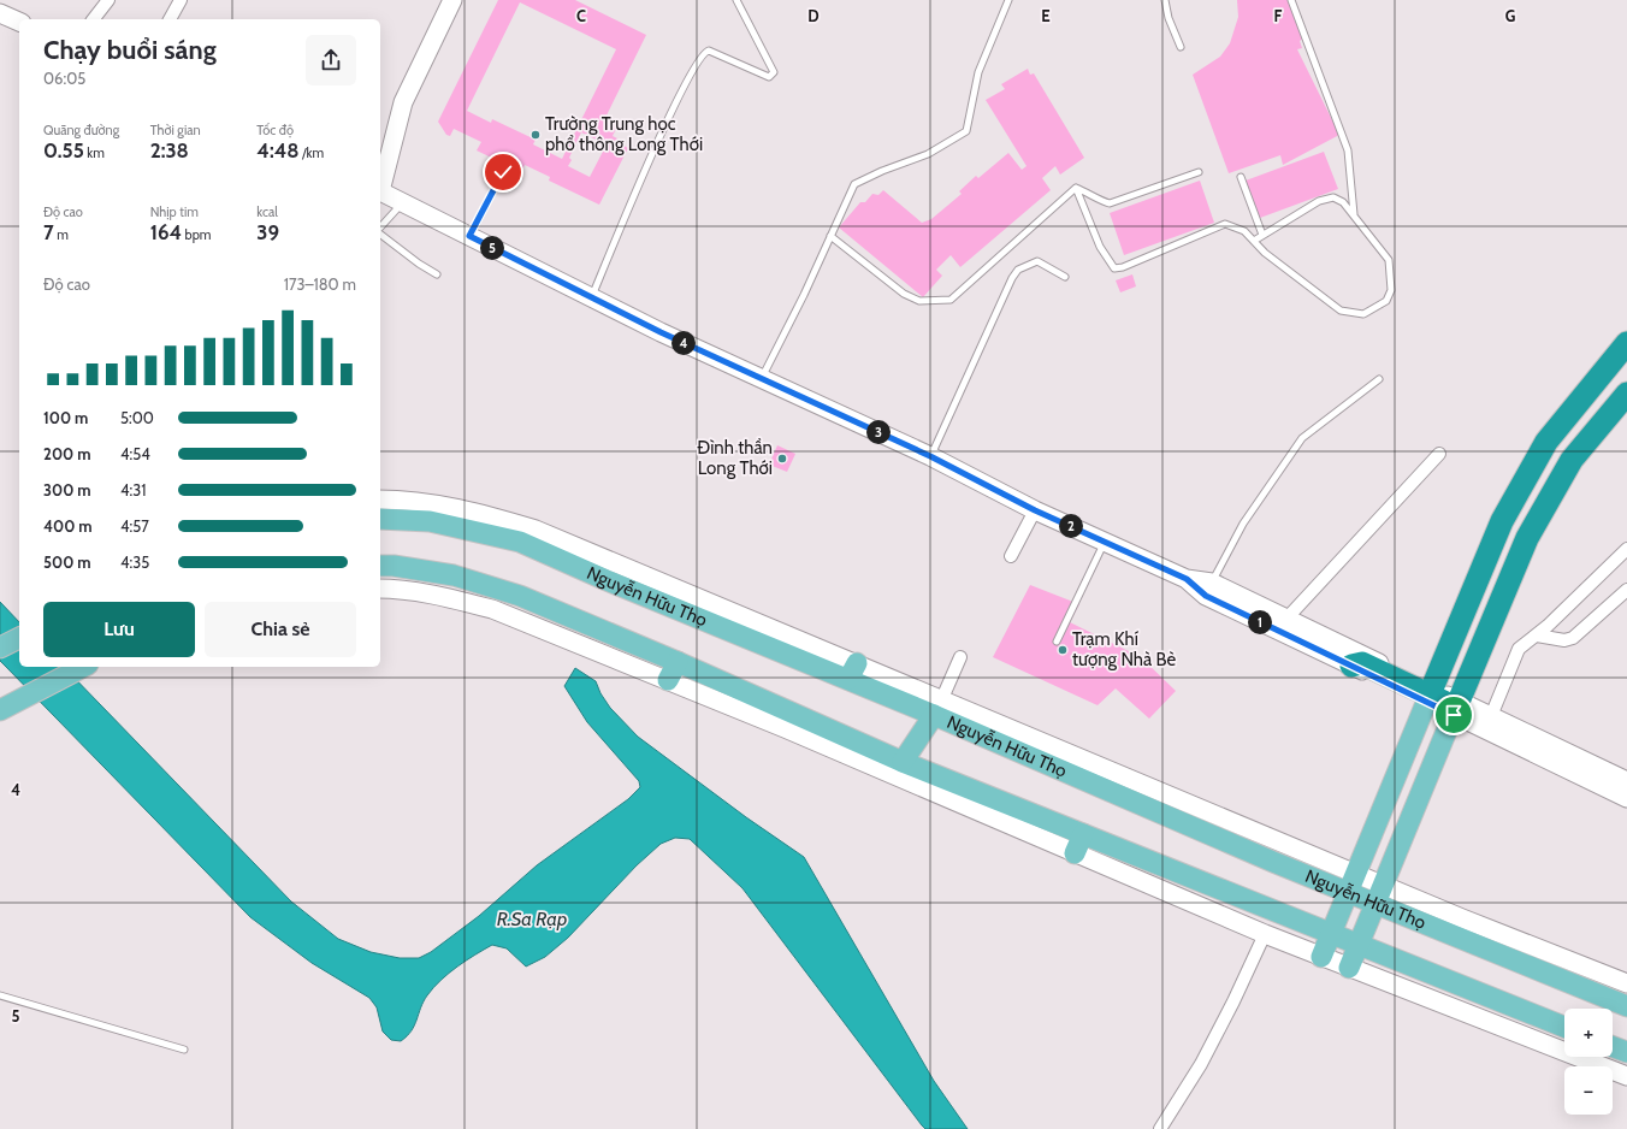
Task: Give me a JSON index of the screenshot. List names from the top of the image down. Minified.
{"streets":{"main road":["Nguyễn Hữu Thọ"]},"water":["R.Sa Rạp"],"places":["Trường Trung học phổ thông Long Thới","Đình thần Long Thới","Trạm Khí tượng Nhà Bè"],"page":{"heading":["Chạy buổi sáng","06:05"],"stats":[["Quãng đường","0.55 km"],["Thời gian","2:38"],["Tốc độ","4:48 /km"],["Độ cao","7 m"],["Nhịp tim","164 bpm"],["kcal","39"]],"pins":["5","4","3","2","1"],"chart":["Độ cao","173–180 m"],"list":[{"name":"100 m","note":"5:00"},{"name":"200 m","note":"4:54"},{"name":"300 m","note":"4:31"},{"name":"400 m","note":"4:57"},{"name":"500 m","note":"4:35"}],"buttons":["Lưu","Chia sẻ"],"map_buttons":["+","−"]},"grid":{"columns":["C","D","E","F","G"],"rows":["4","5"]}}
